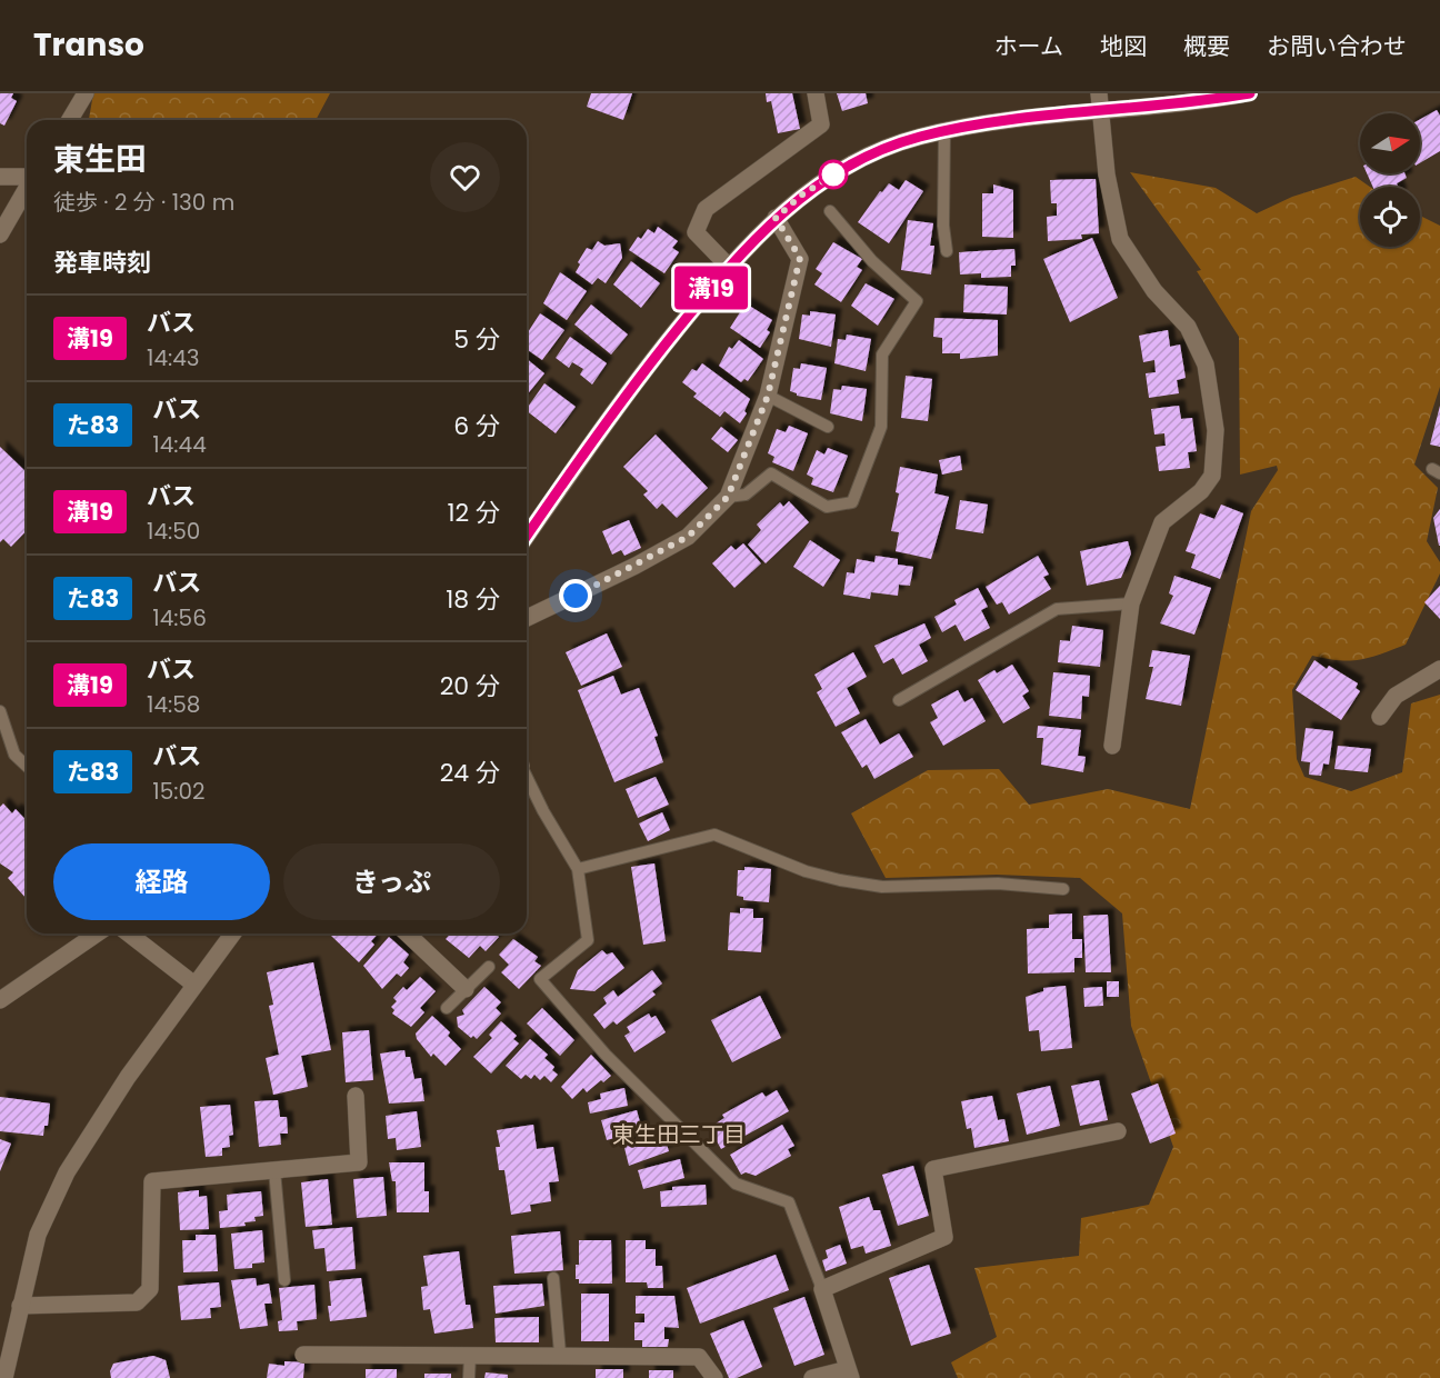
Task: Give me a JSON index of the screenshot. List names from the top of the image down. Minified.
{"districts":["東生田三丁目"],"lines":["bus line 溝19"],"north":"right","page":{"header":"Transo","nav":["ホーム","地図","概要","お問い合わせ"],"on_map":"溝19","heading":[["東生田","徒歩 · 2 分 · 130 m"],"発車時刻"],"list":[{"mark":"溝19","name":"バス","note":"14:43","value":"5 分"},{"mark":"た83","name":"バス","note":"14:44","value":"6 分"},{"mark":"溝19","name":"バス","note":"14:50","value":"12 分"},{"mark":"た83","name":"バス","note":"14:56","value":"18 分"},{"mark":"溝19","name":"バス","note":"14:58","value":"20 分"},{"mark":"た83","name":"バス","note":"15:02","value":"24 分"}],"buttons":["経路","きっぷ"]}}
